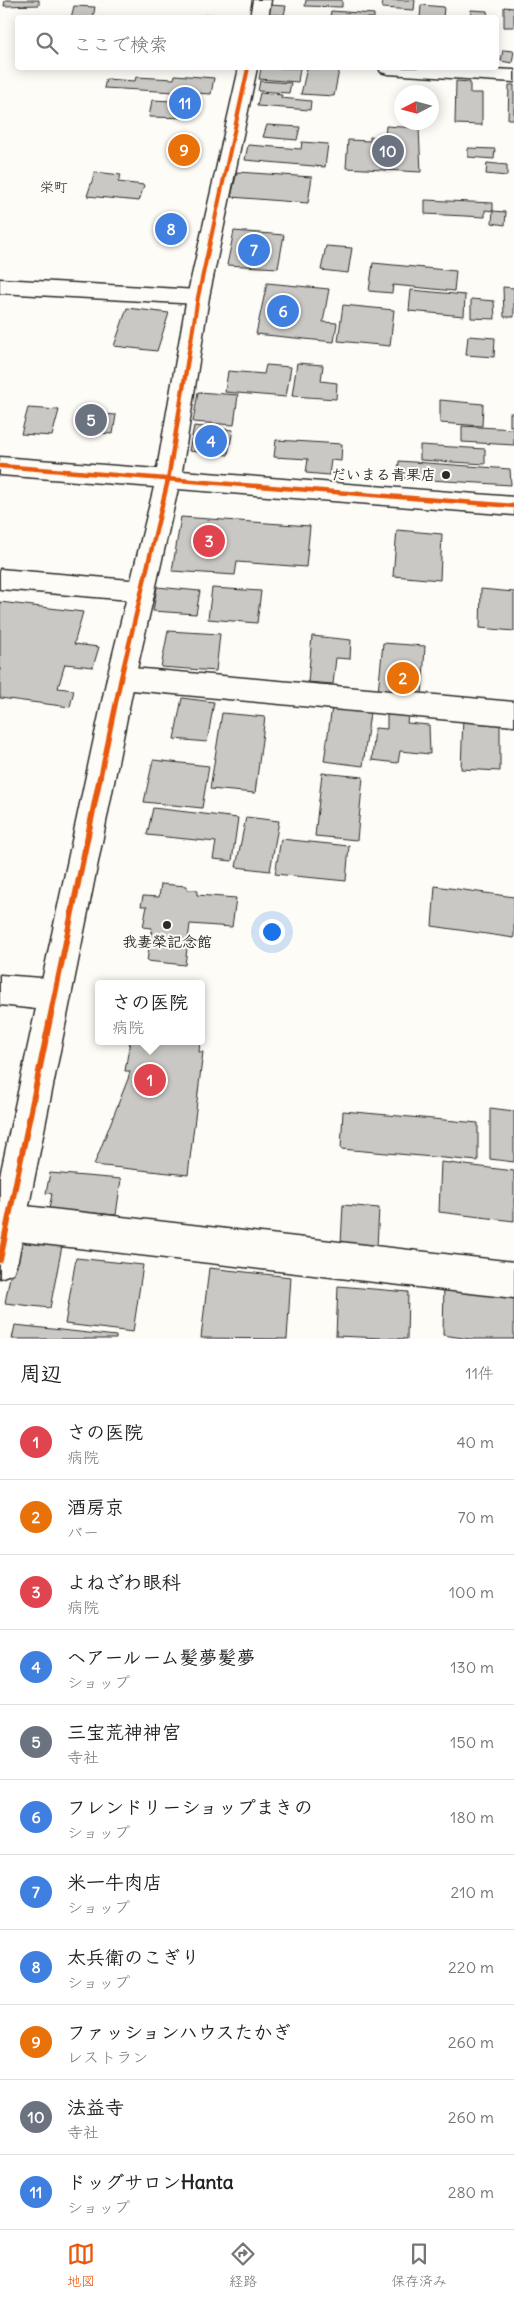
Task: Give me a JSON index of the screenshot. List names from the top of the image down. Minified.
{"districts":["栄町"],"places":["だいまる青果店","我妻榮記念館"],"north":"left","page":{"search":"ここで検索","pins":["11","9","10","8","7","6","5","4","3","2","1"],"popup":["さの医院","病院"],"heading":["周辺","11件"],"list":[{"mark":"1","name":"さの医院","note":"病院","value":"40 m"},{"mark":"2","name":"酒房京","note":"バー","value":"70 m"},{"mark":"3","name":"よねざわ眼科","note":"病院","value":"100 m"},{"mark":"4","name":"ヘアールーム髪夢髪夢","note":"ショップ","value":"130 m"},{"mark":"5","name":"三宝荒神神宮","note":"寺社","value":"150 m"},{"mark":"6","name":"フレンドリーショップまきの","note":"ショップ","value":"180 m"},{"mark":"7","name":"米一牛肉店","note":"ショップ","value":"210 m"},{"mark":"8","name":"太兵衛のこぎり","note":"ショップ","value":"220 m"},{"mark":"9","name":"ファッションハウスたかぎ","note":"レストラン","value":"260 m"},{"mark":"10","name":"法益寺","note":"寺社","value":"260 m"},{"mark":"11","name":"ドッグサロンHanta","note":"ショップ","value":"280 m"}],"nav":["地図","経路","保存済み"]}}
